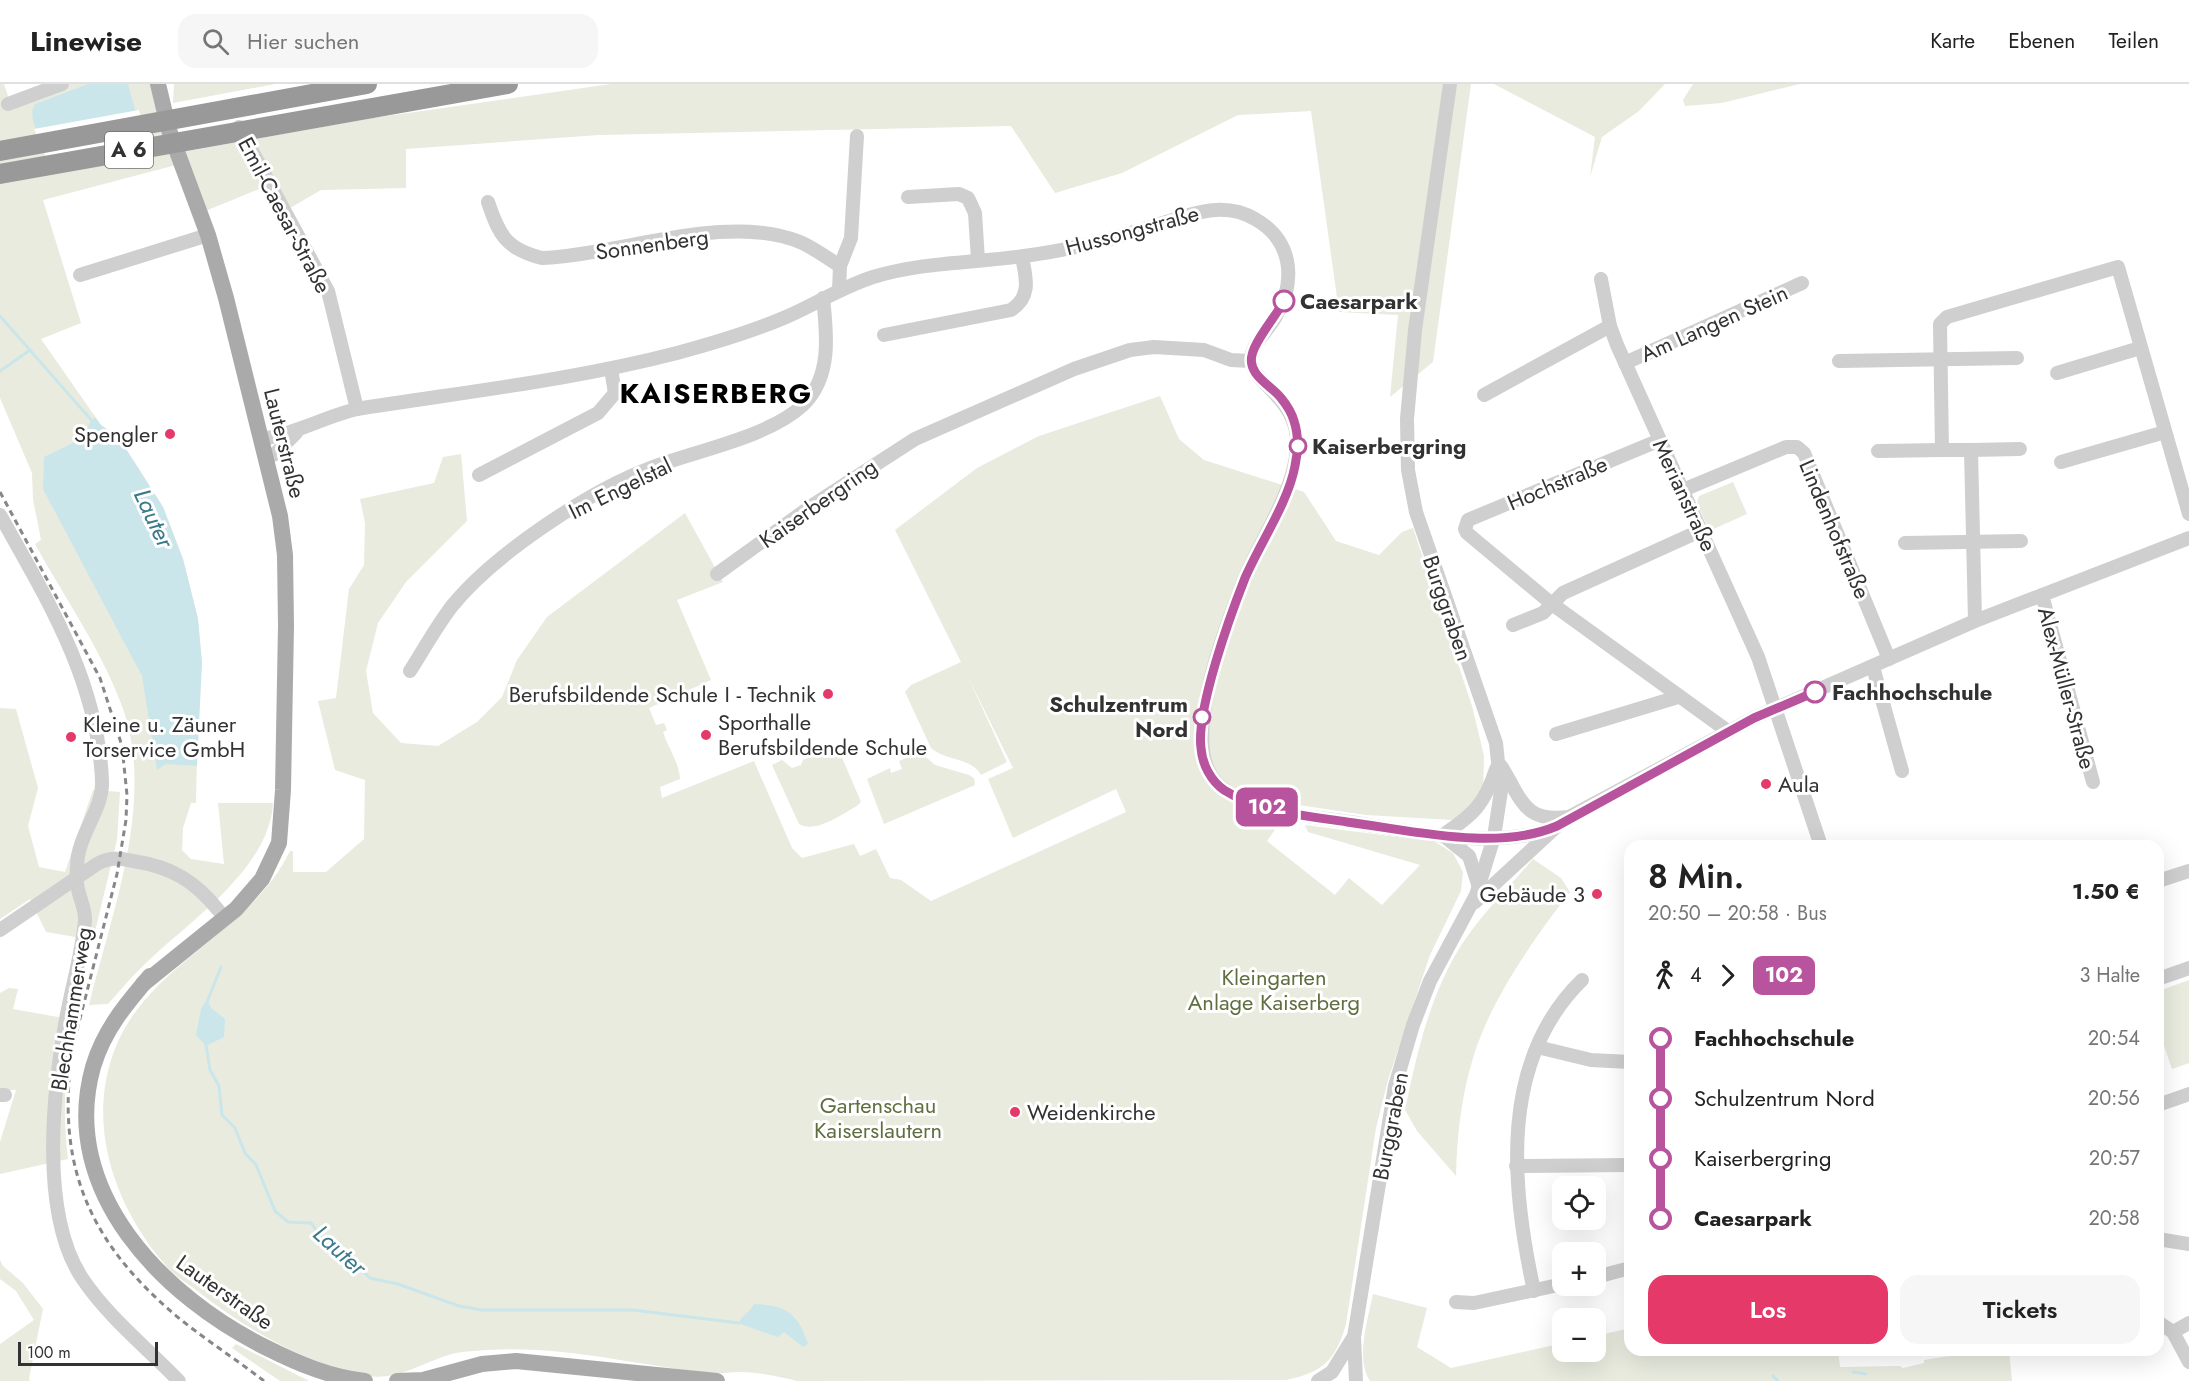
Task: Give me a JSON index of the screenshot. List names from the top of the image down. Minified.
{"streets":{"highway":["A 6"],"main road":["Lauterstraße"],"street":["Emil-Caesar-Straße","Hussongstraße","Sonnenberg","Am Langen Stein","Hochstraße","Im Engelstal","Merianstraße","Kaiserbergring","Lindenhofstraße","Burggraben","Alex-Müller-Straße","Blechhammerweg"]},"crossings":[["A 6","Emil-Caesar-Straße"],["Hussongstraße","Kaiserbergring"],["Am Langen Stein","Merianstraße"],["Hochstraße","Merianstraße"],["Merianstraße","Lindenhofstraße"],["Merianstraße","Alex-Müller-Straße"],["Lindenhofstraße","Alex-Müller-Straße"],["Burggraben","Alex-Müller-Straße"]],"districts":["KAISERBERG"],"water":["Lauter"],"parks":["Kleingarten Anlage Kaiserberg","Gartenschau Kaiserslautern"],"places":["Caesarpark","Spengler","Kaiserbergring","Fachhochschule","Berufsbildende Schule I - Technik","Schulzentrum Nord","Sporthalle Berufsbildende Schule","Kleine u. Zäuner Torservice GmbH","Aula","Gebäude 3","Weidenkirche"],"lines":["bus line 102"],"scale_bar":"100 m","page":{"header":"Linewise","search":"Hier suchen","nav":["Karte","Ebenen","Teilen"],"on_map":"102","heading":["8 Min.","20:50 – 20:58 · Bus","1.50 €"],"legs":["4","102","3 Halte"],"list":[{"name":"Fachhochschule","value":"20:54"},{"name":"Schulzentrum Nord","value":"20:56"},{"name":"Kaiserbergring","value":"20:57"},{"name":"Caesarpark","value":"20:58"}],"map_buttons":["+","−"],"buttons":["Los","Tickets"],"scale":"100 m"}}
